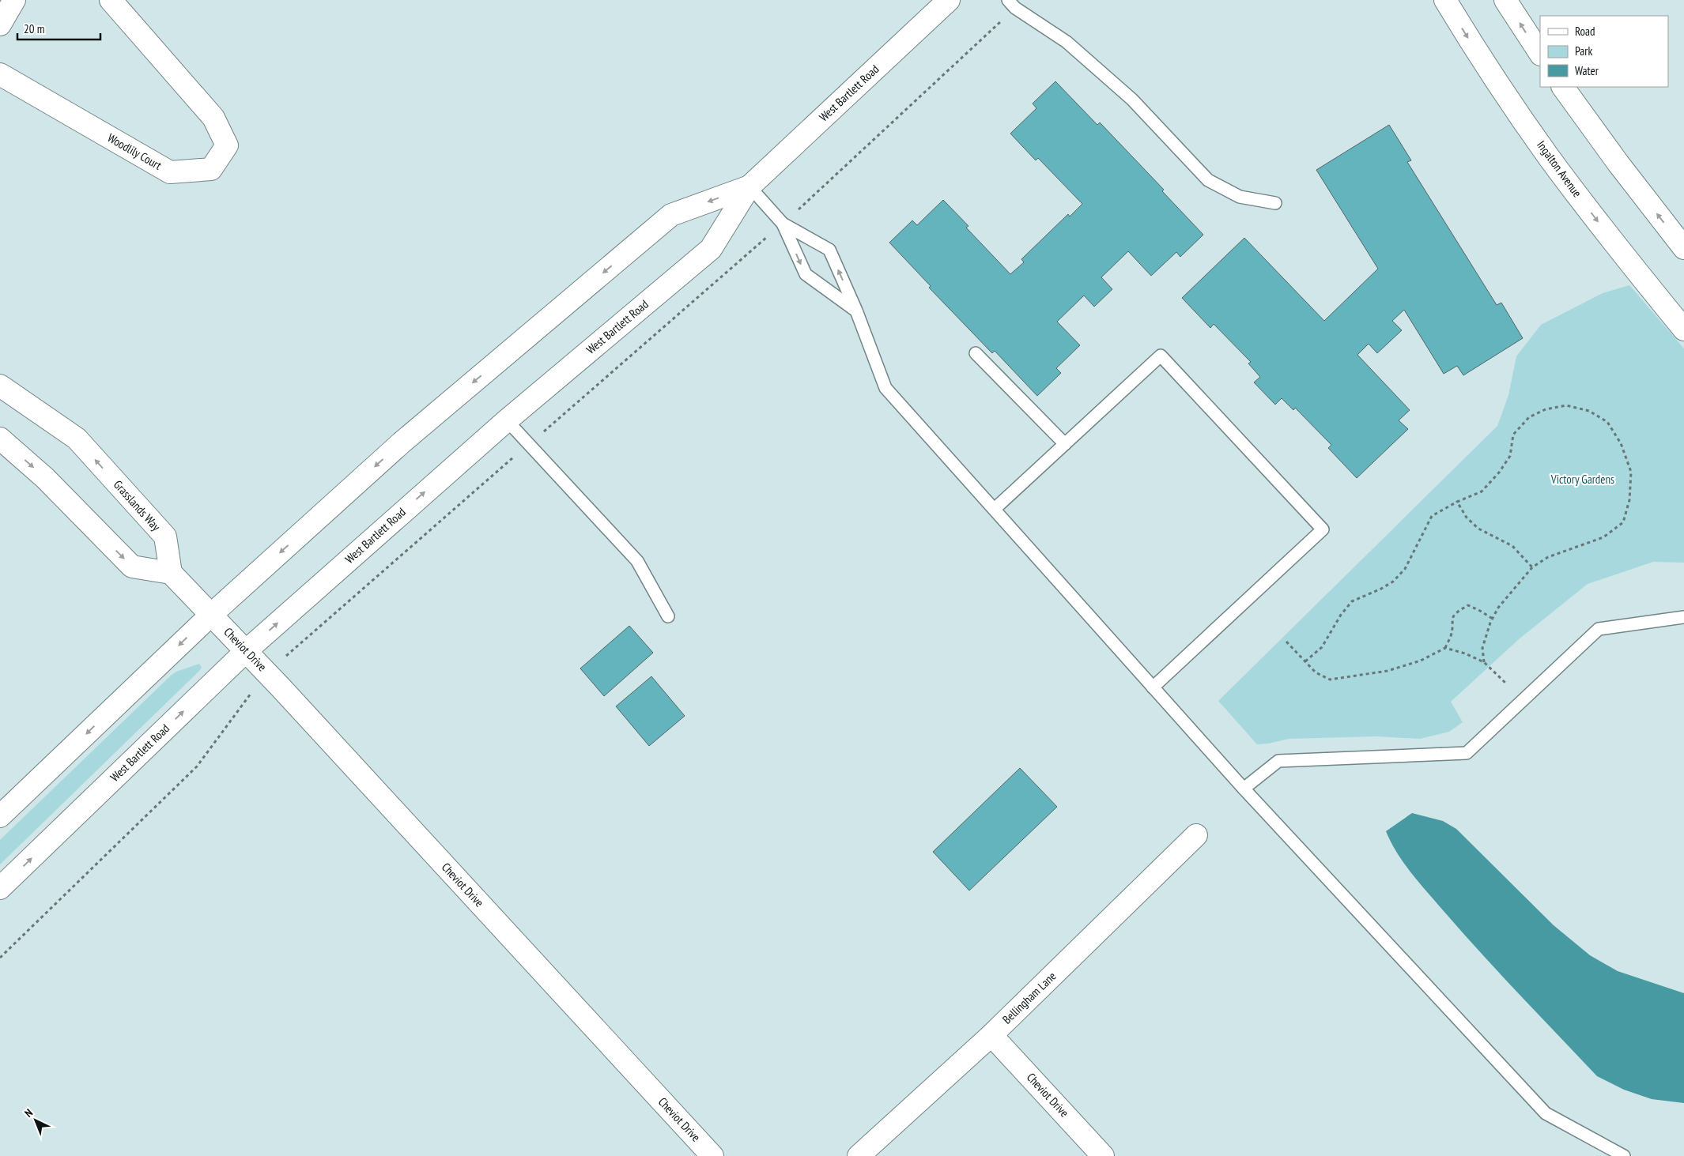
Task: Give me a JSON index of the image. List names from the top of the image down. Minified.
{"streets":{"street":["West Bartlett Road","Woodlily Court","Ingalton Avenue","Grasslands Way","Cheviot Drive","Bellingham Lane"]},"crossings":[["West Bartlett Road","Cheviot Drive"],["Grasslands Way","Cheviot Drive"],["Cheviot Drive","Bellingham Lane"]],"parks":["Victory Gardens"],"legend":["Road","Park","Water"],"scale_bar":"20 m","north":"top left"}
